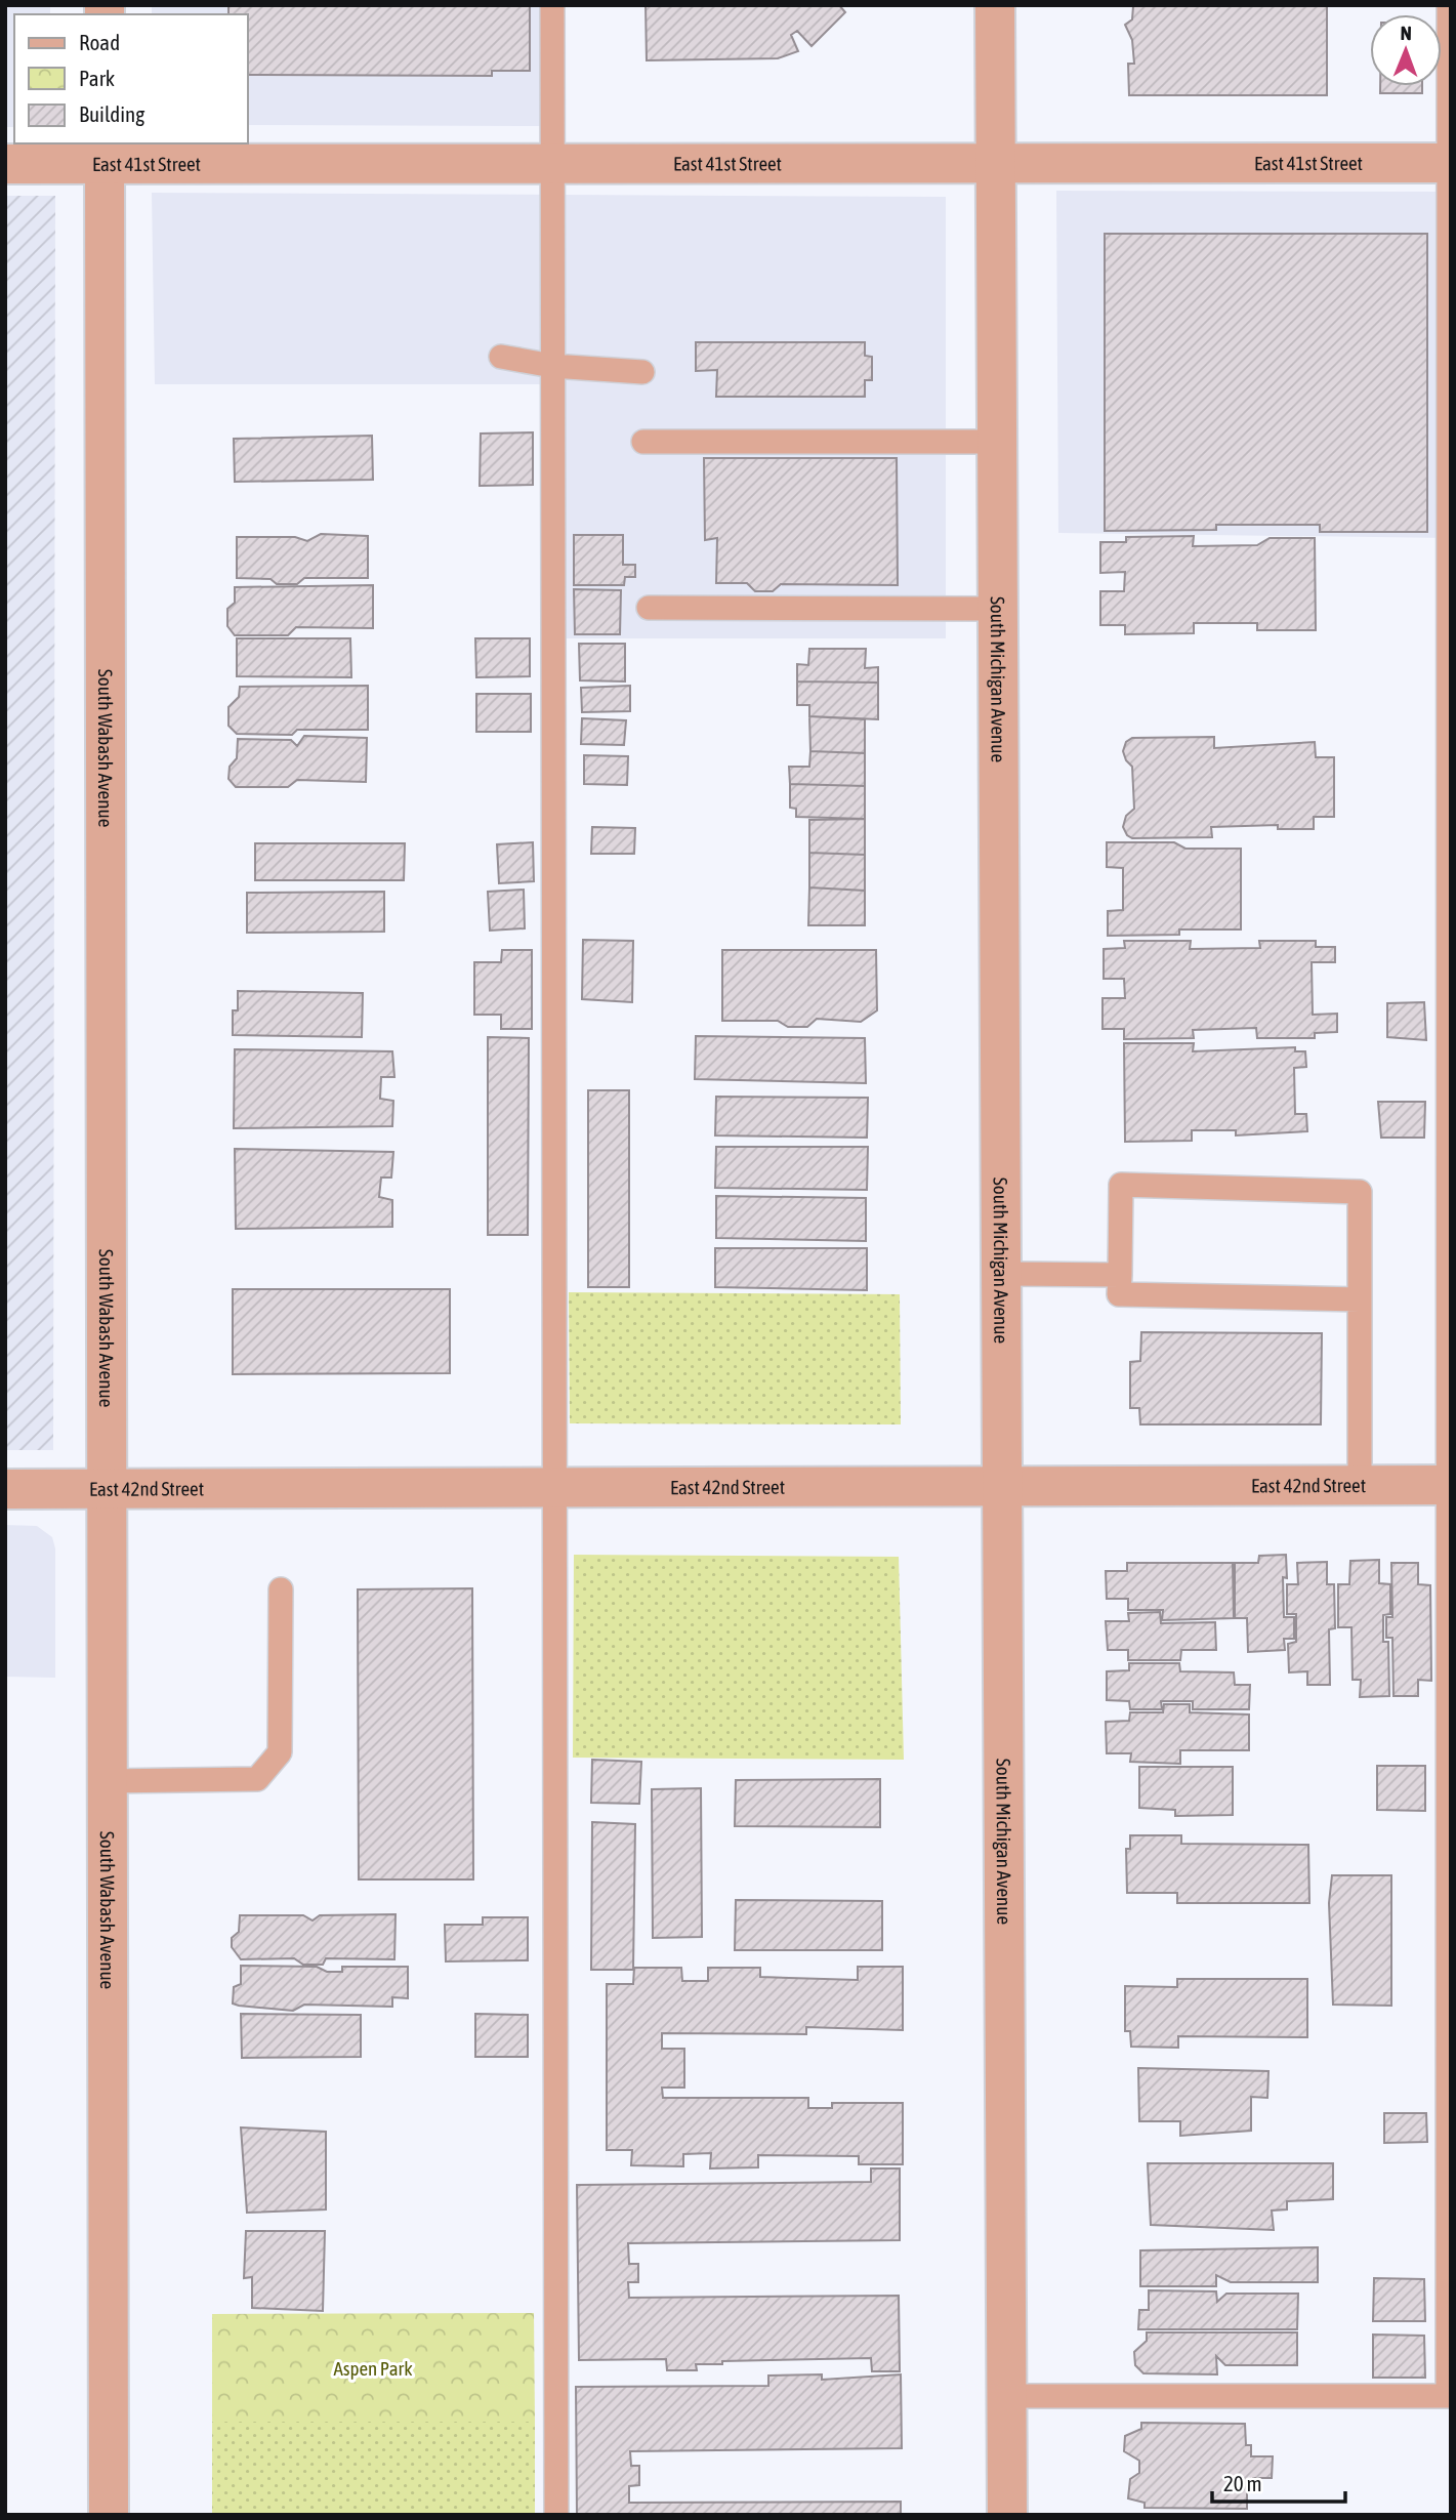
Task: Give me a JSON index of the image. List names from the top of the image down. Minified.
{"streets":{"street":["East 41st Street","South Michigan Avenue","South Wabash Avenue","East 42nd Street"]},"crossings":[["East 41st Street","South Michigan Avenue"],["East 41st Street","South Wabash Avenue"],["South Michigan Avenue","East 42nd Street"],["South Wabash Avenue","East 42nd Street"]],"parks":["Aspen Park"],"legend":["Road","Park","Building"],"scale_bar":"20 m","north":"top"}
